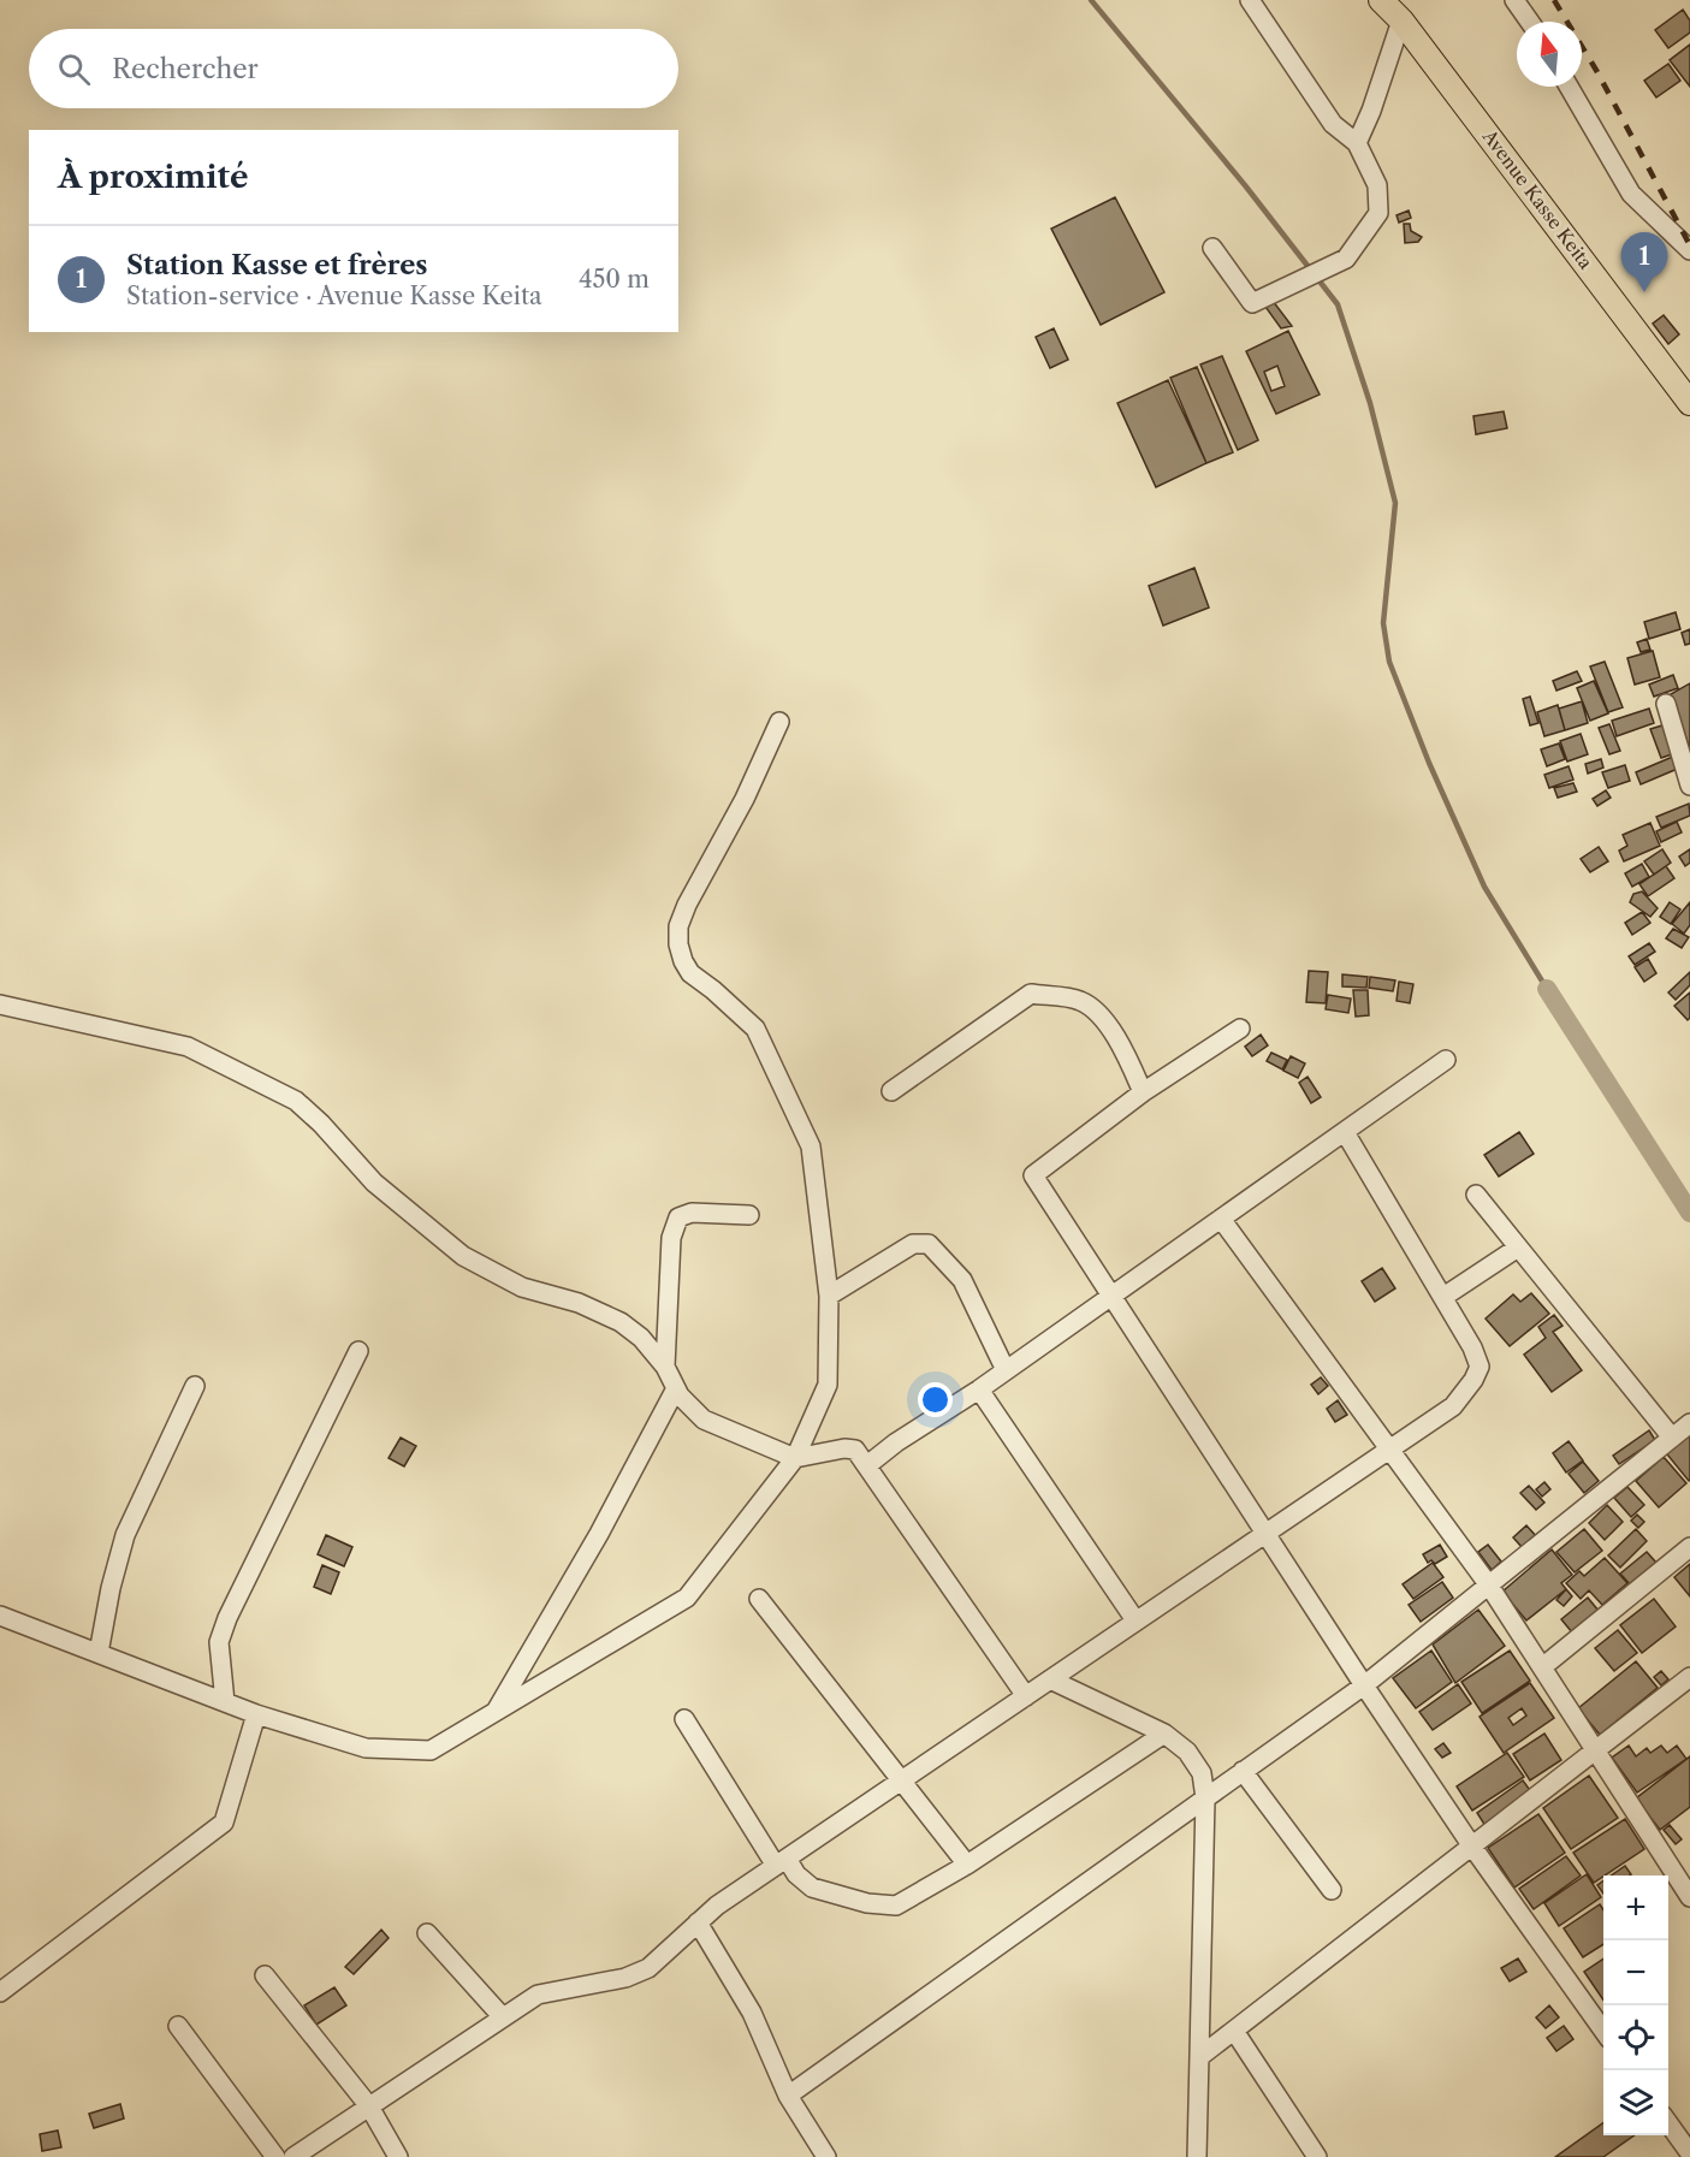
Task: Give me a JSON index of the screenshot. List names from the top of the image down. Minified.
{"streets":{"main road":["Avenue Kasse Keita"]},"north":"top","page":{"search":"Rechercher","heading":"À proximité","list":[{"mark":"1","name":"Station Kasse et frères","note":"Station-service · Avenue Kasse Keita","value":"450 m"}],"pins":"1","map_buttons":["+","−"]}}
